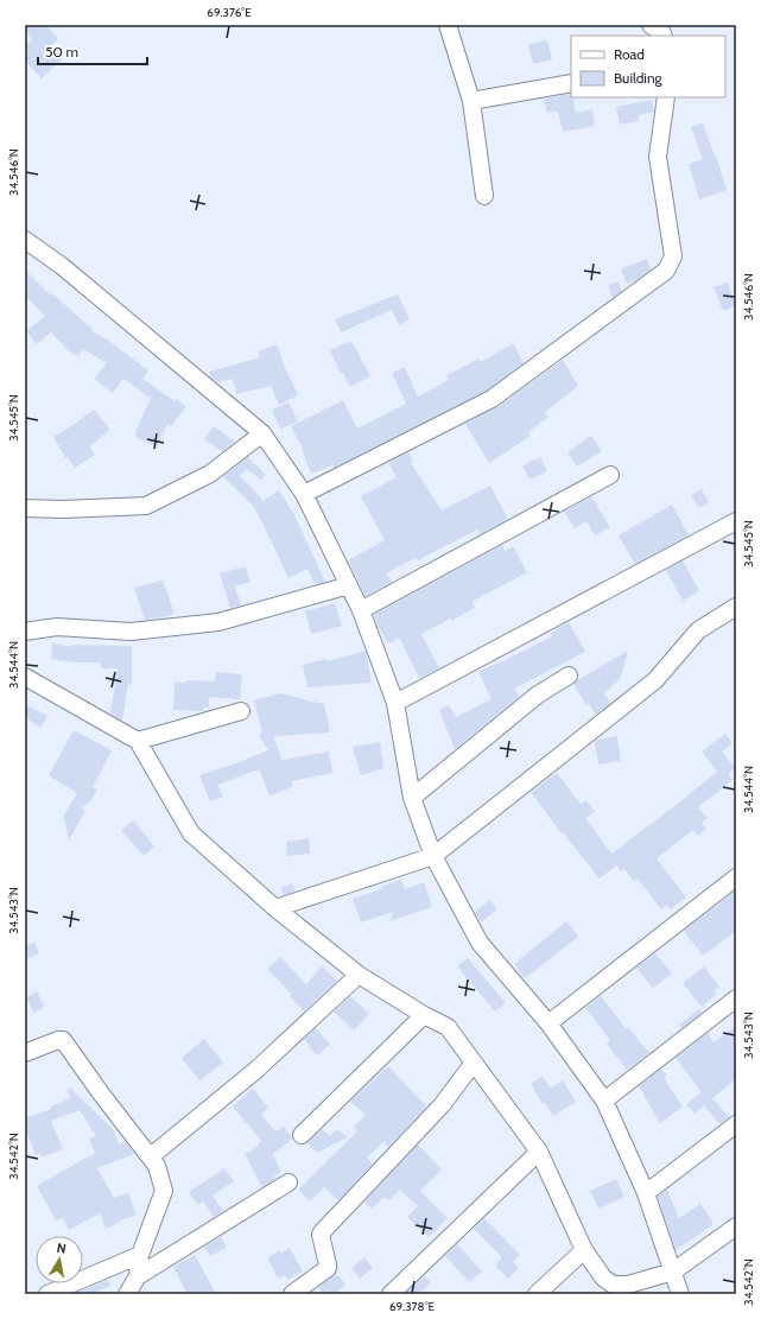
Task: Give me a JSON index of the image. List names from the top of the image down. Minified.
{"legend":["Road","Building"],"scale_bar":"50 m","north":"top","coordinates":["69.376°E","34.546°N","34.545°N","34.544°N","34.543°N","34.542°N","69.378°E"]}
